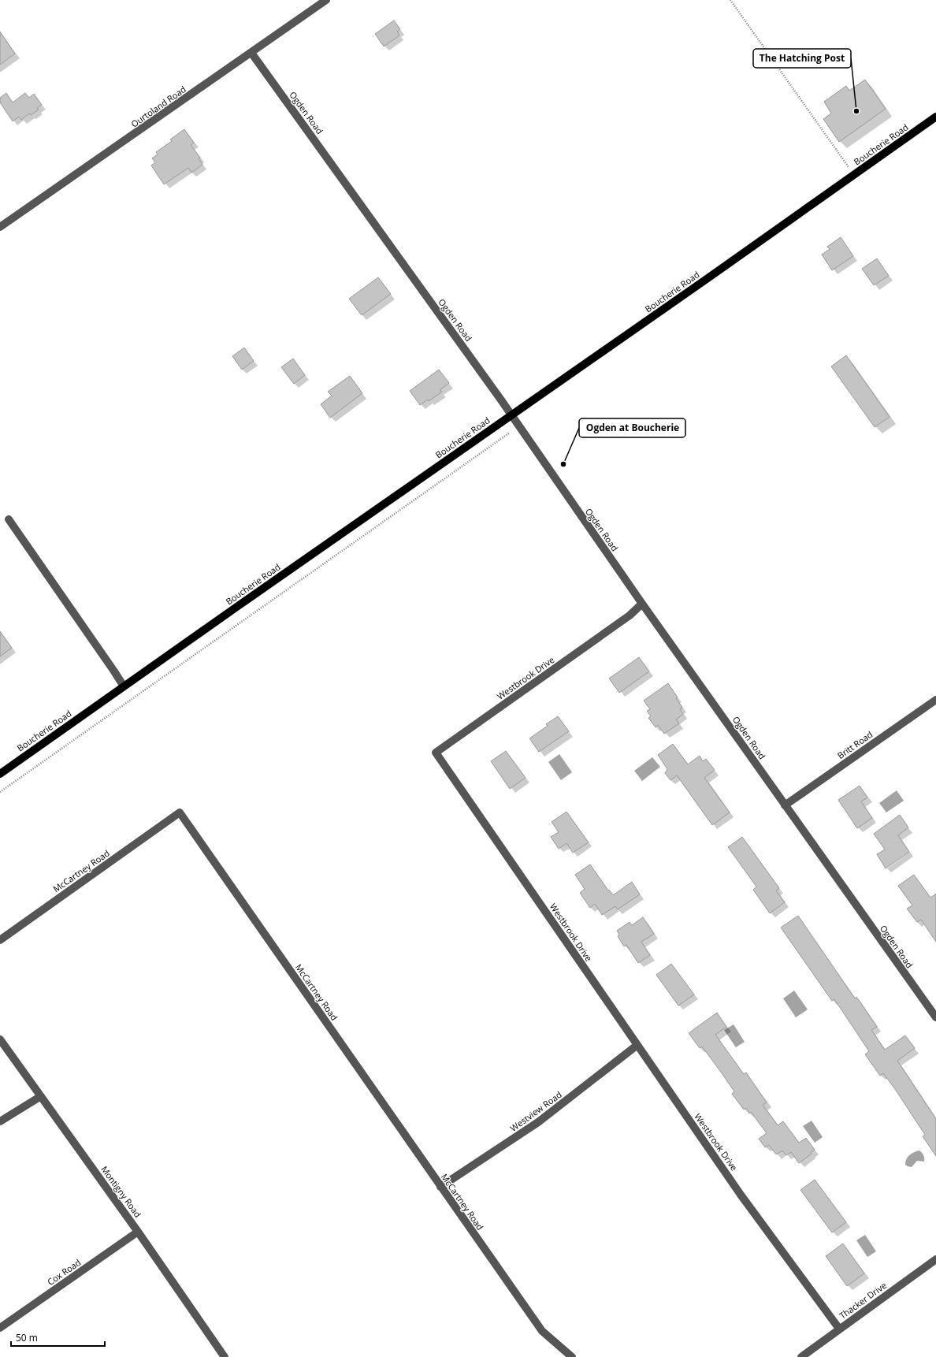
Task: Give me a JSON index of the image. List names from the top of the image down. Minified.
{"streets":{"main road":["Boucherie Road"],"street":["Ourtoland Road","Ogden Road","Westbrook Drive","Britt Road","McCartney Road","Westview Road","Montigny Road","Cox Road","Thacker Drive"]},"crossings":[["Ourtoland Road","Ogden Road"],["Ogden Road","Boucherie Road"],["Ogden Road","Westbrook Drive"],["Ogden Road","Britt Road"],["Westbrook Drive","Westview Road"],["Westbrook Drive","Thacker Drive"],["McCartney Road","Westview Road"],["Montigny Road","Cox Road"]],"places":["The Hatching Post","Ogden at Boucherie"],"scale_bar":"50 m"}
